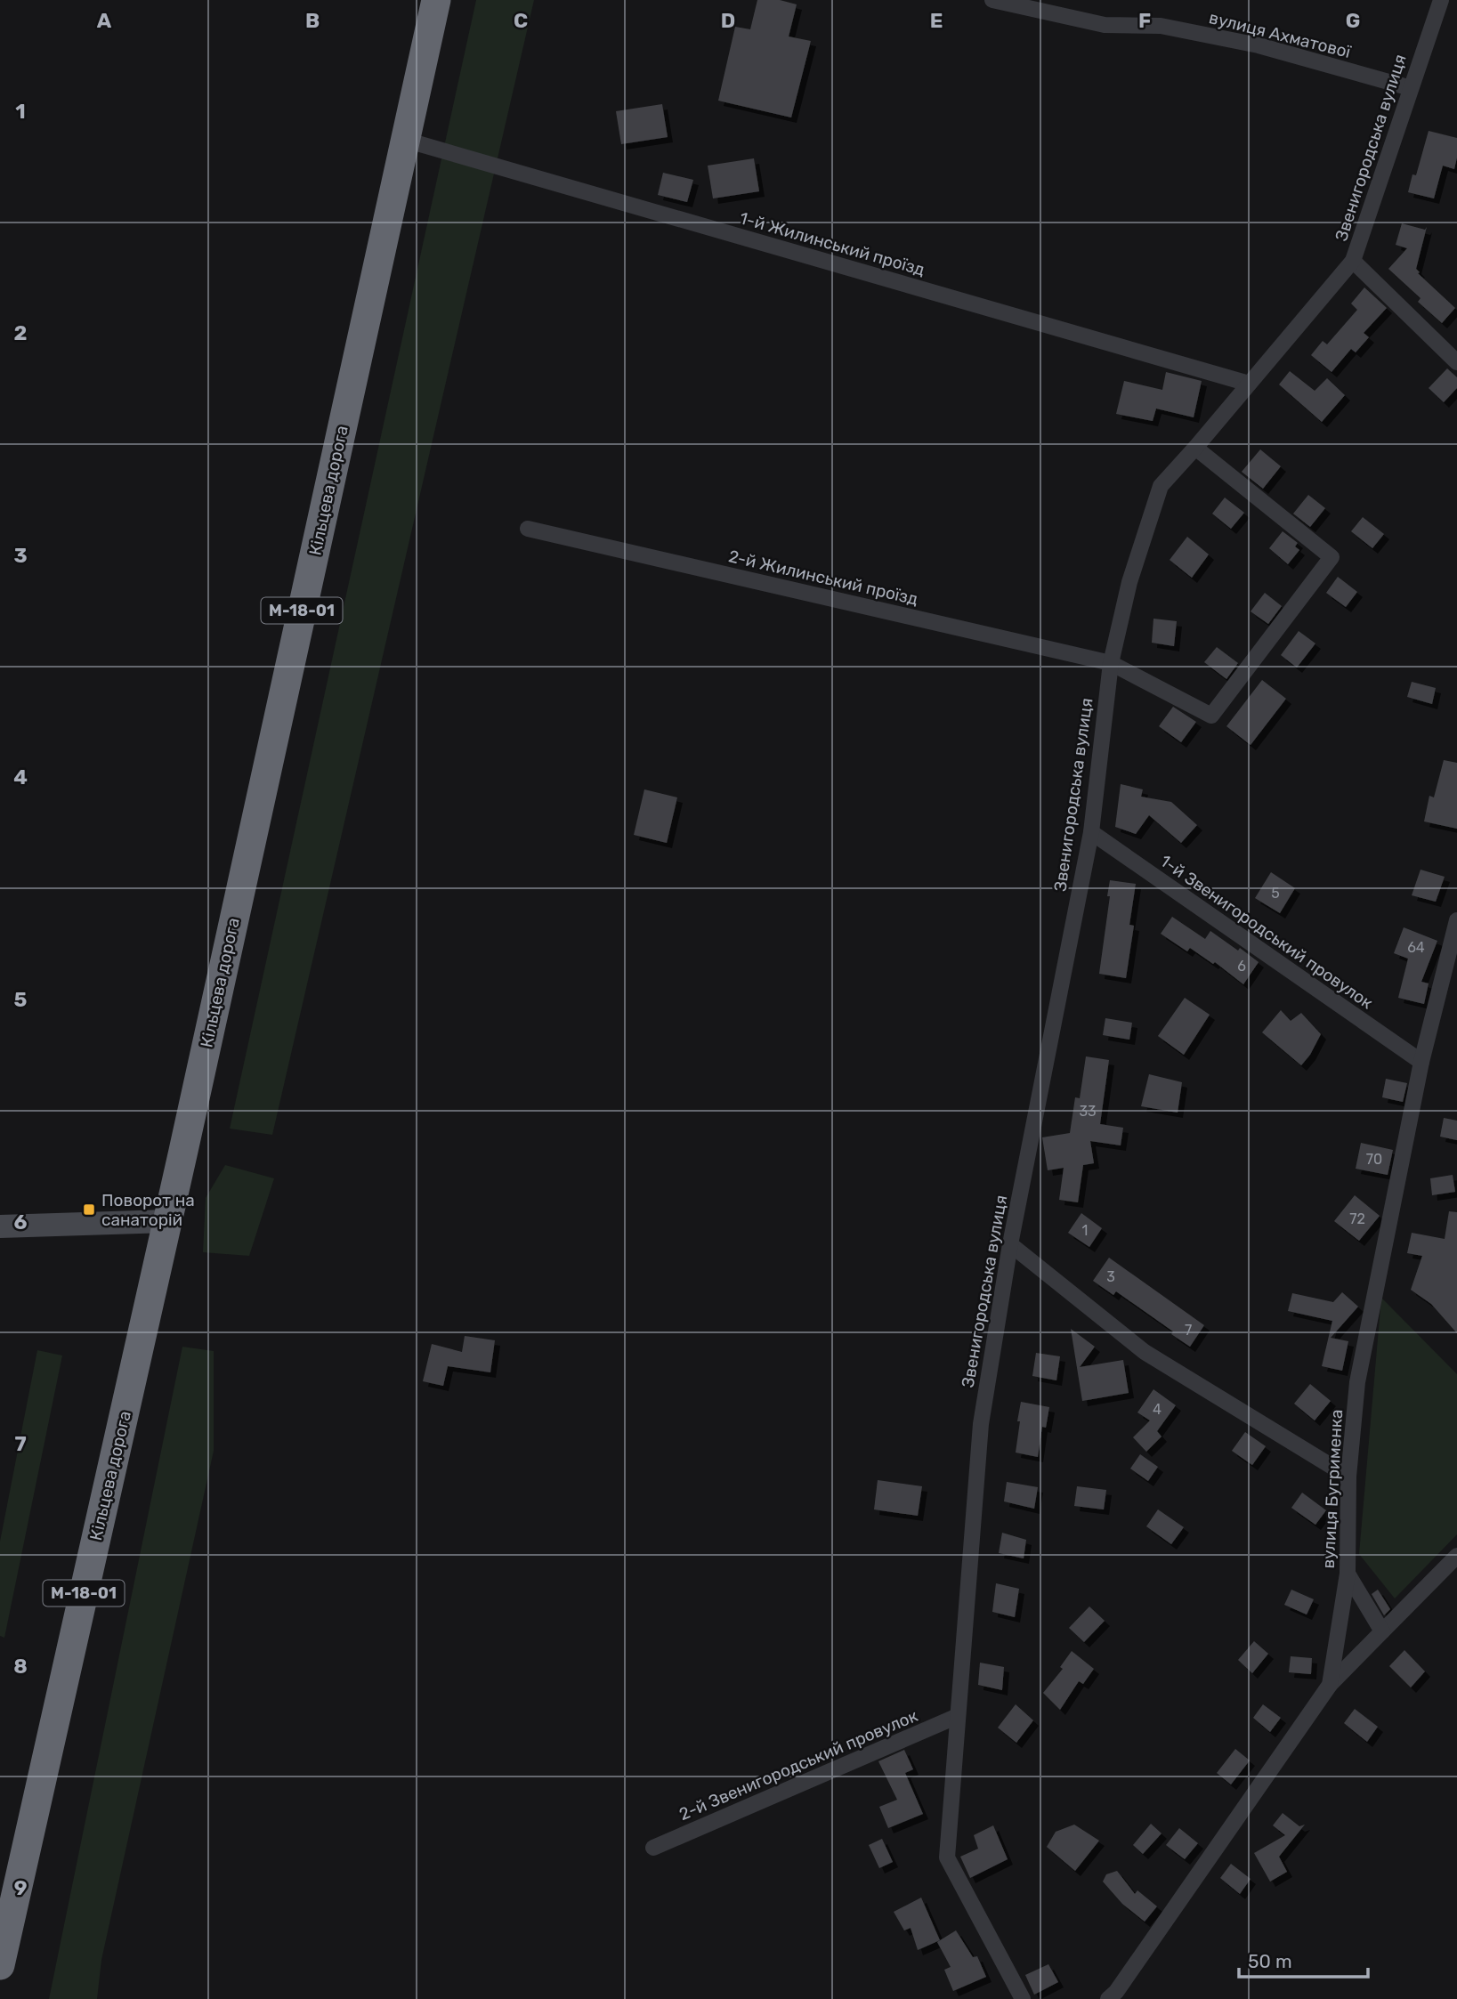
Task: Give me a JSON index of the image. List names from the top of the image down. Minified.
{"streets":{"highway":["Кільцева дорога","М-18-01"],"street":["вулиця Ахматової","Звенигородська вулиця","1-й Жилинський проїзд","2-й Жилинський проїзд","1-й Звенигородський провулок","вулиця Бугрименка","2-й Звенигородський провулок"]},"crossings":[["вулиця Ахматової","Звенигородська вулиця"],["Звенигородська вулиця","1-й Жилинський проїзд"],["Звенигородська вулиця","2-й Жилинський проїзд"],["Звенигородська вулиця","1-й Звенигородський провулок"],["Звенигородська вулиця","2-й Звенигородський провулок"],["1-й Жилинський проїзд","Кільцева дорога"],["1-й Звенигородський провулок","вулиця Бугрименка"]],"places":{"transit":["Поворот на санаторій"]},"house_numbers":["5","64","6","33","70","72","1","3","7","4"],"scale_bar":"50 m","grid":{"columns":["A","B","C","D","E","F","G"],"rows":["1","2","3","4","5","6","7","8","9"]}}
